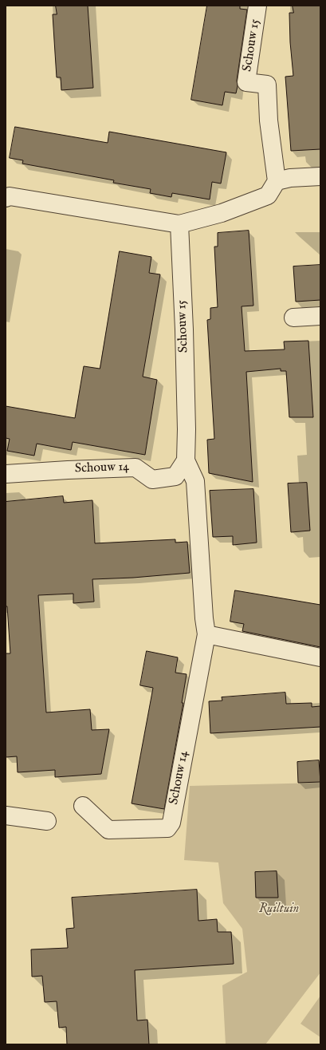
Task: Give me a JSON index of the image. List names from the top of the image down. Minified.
{"streets":{"street":["Schouw 15","Schouw 14"]},"crossings":[["Schouw 15","Schouw 14"]],"parks":["Ruiltuin"]}
